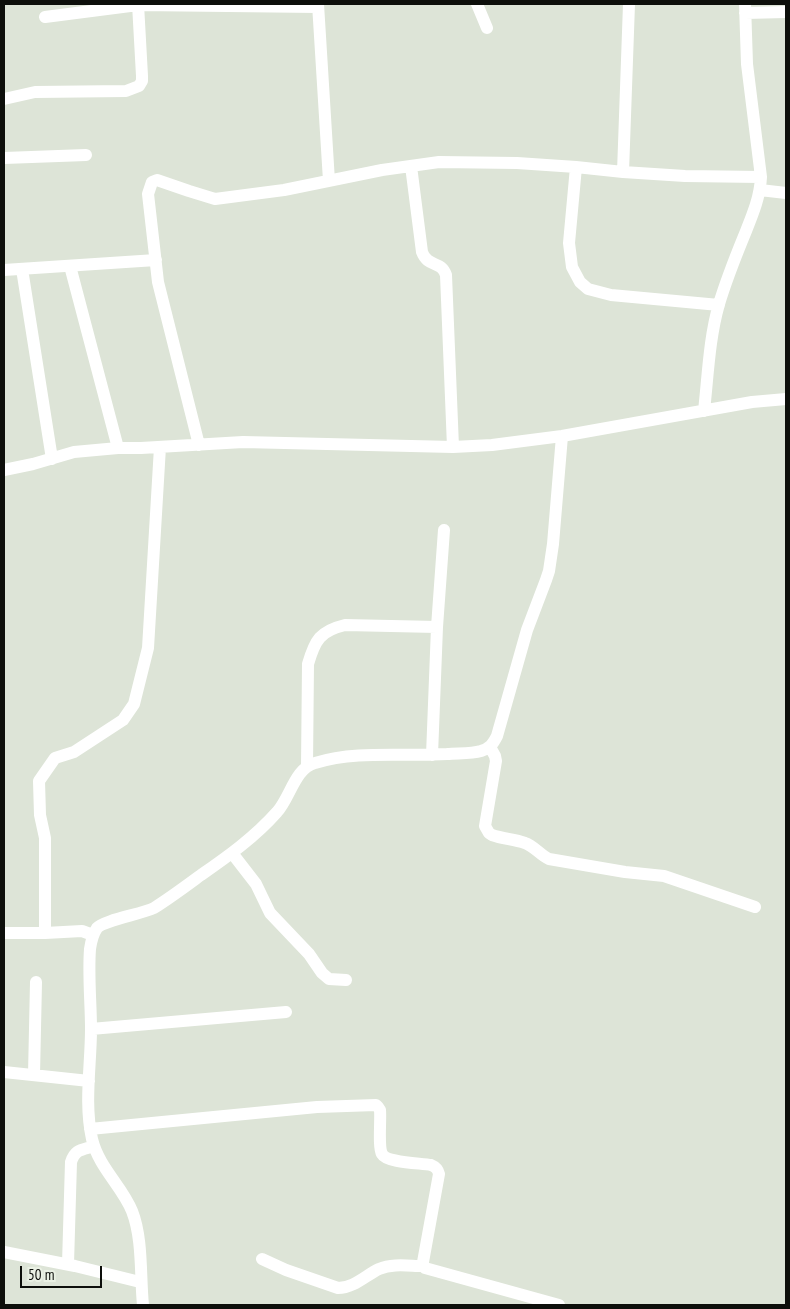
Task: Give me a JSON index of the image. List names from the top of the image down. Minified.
{"scale_bar":"50 m"}
